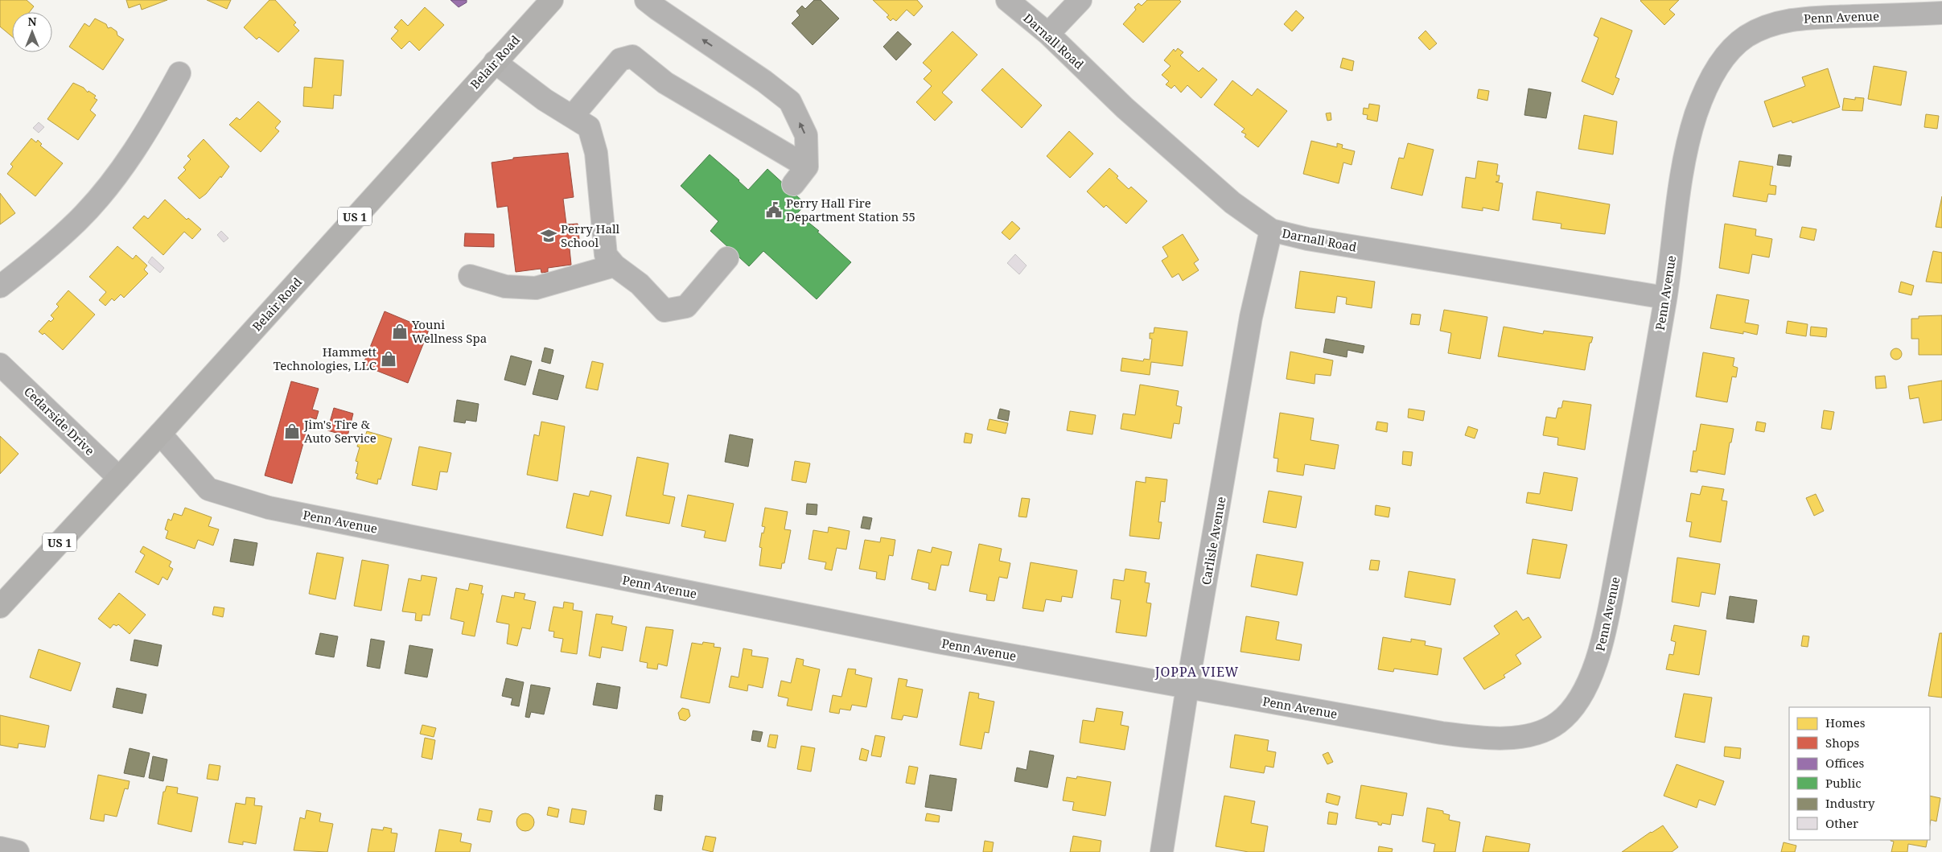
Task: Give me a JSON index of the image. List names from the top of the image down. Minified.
{"streets":{"highway":["Belair Road","US 1"],"street":["Penn Avenue","Darnall Road","Cedarside Drive","Carlisle Avenue"]},"crossings":[["Penn Avenue","Darnall Road"],["Penn Avenue","Belair Road"],["Penn Avenue","Carlisle Avenue"],["Darnall Road","Carlisle Avenue"],["Belair Road","Cedarside Drive"]],"districts":["JOPPA VIEW"],"places":{"public building":["Perry Hall Fire Department Station 55"],"school or university":["Perry Hall School"],"shop":["Youni Wellness Spa","Hammett Technologies, LLC","Jim's Tire & Auto Service"]},"legend":["Homes","Shops","Offices","Public","Industry","Other"],"north":"top"}
